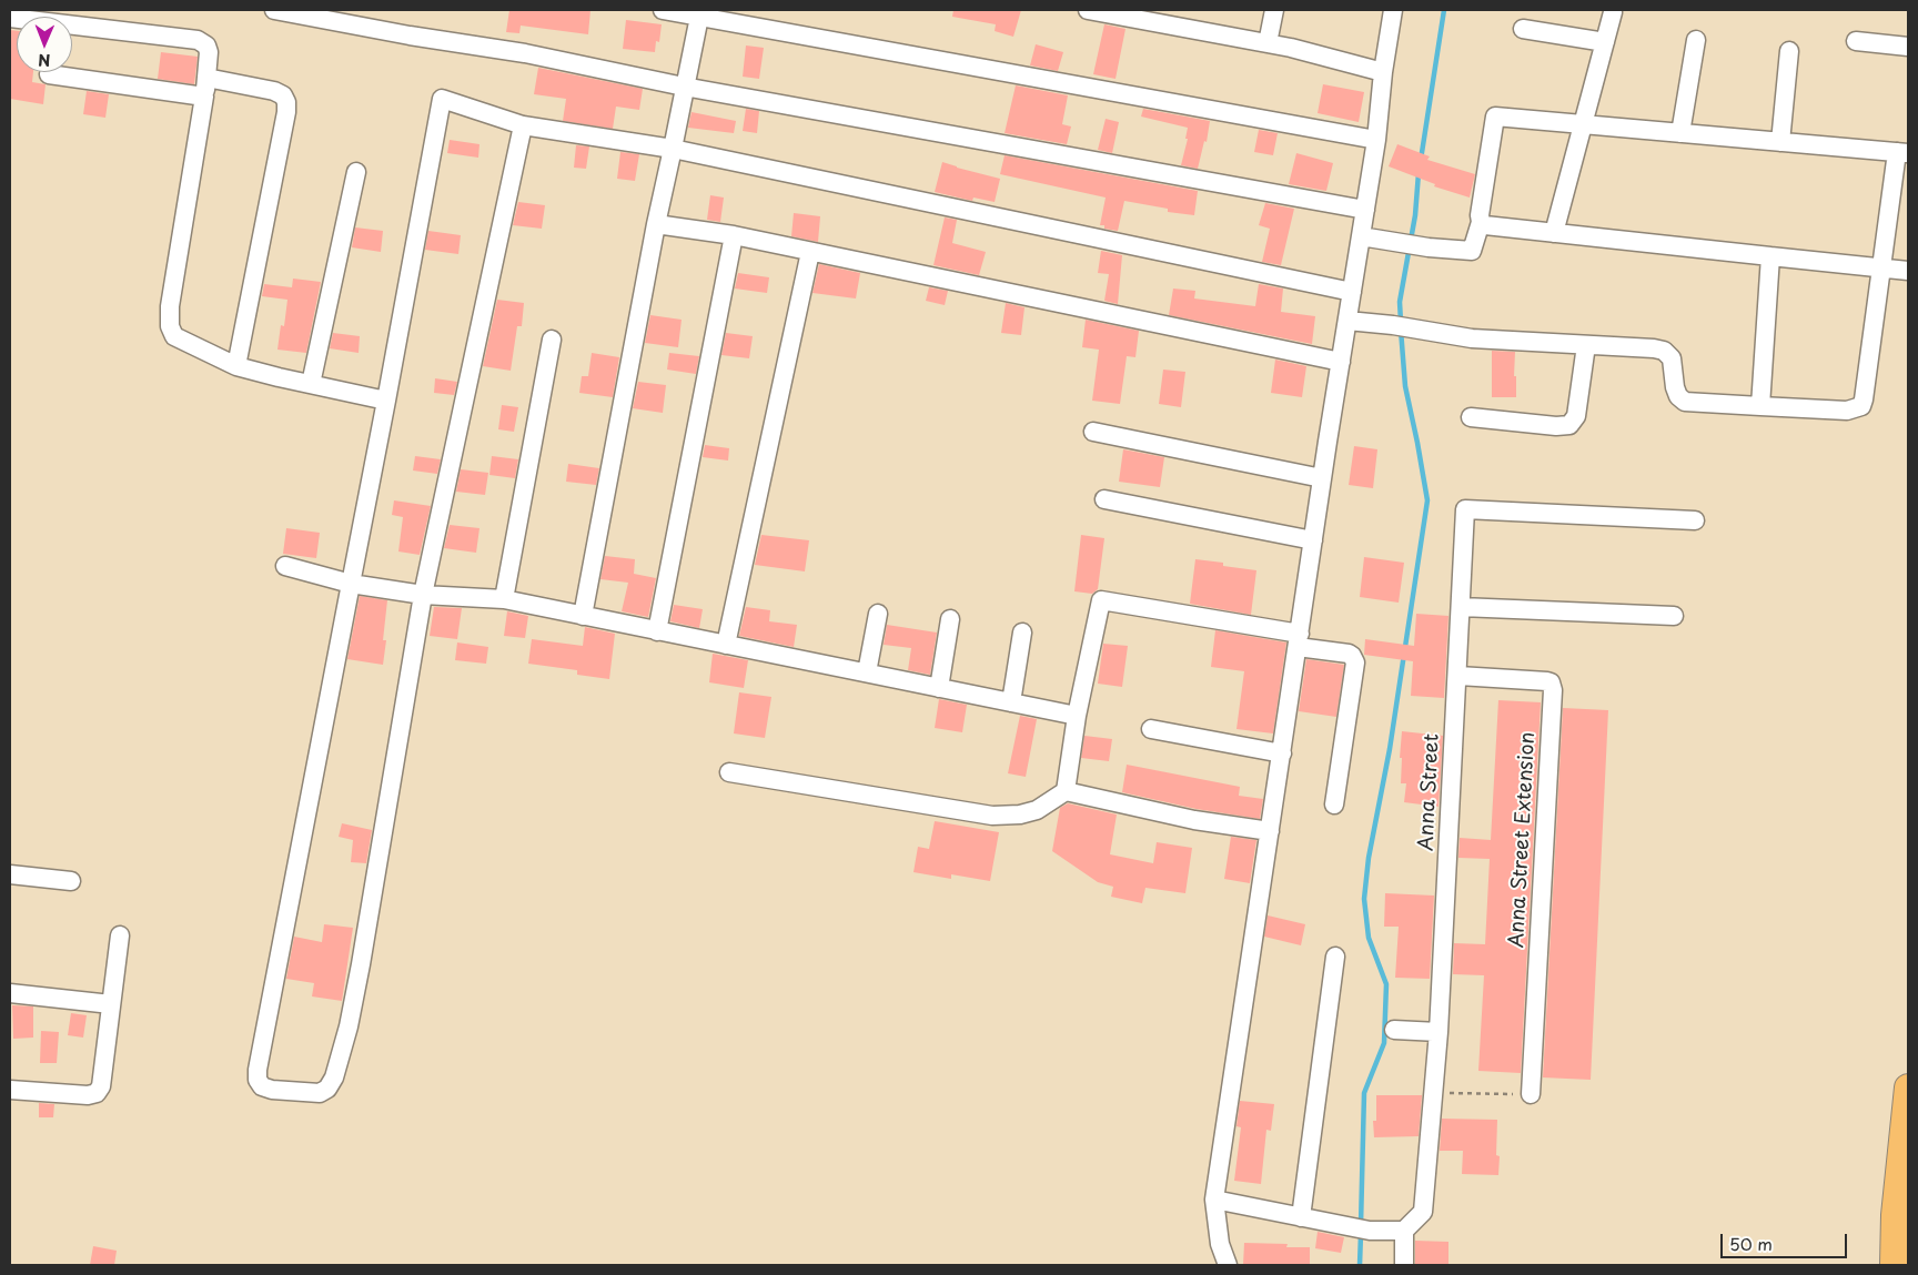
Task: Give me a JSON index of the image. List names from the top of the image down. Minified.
{"streets":{"street":["Anna Street","Anna Street Extension"]},"crossings":[["Anna Street","Anna Street Extension"]],"scale_bar":"50 m","north":"bottom"}
